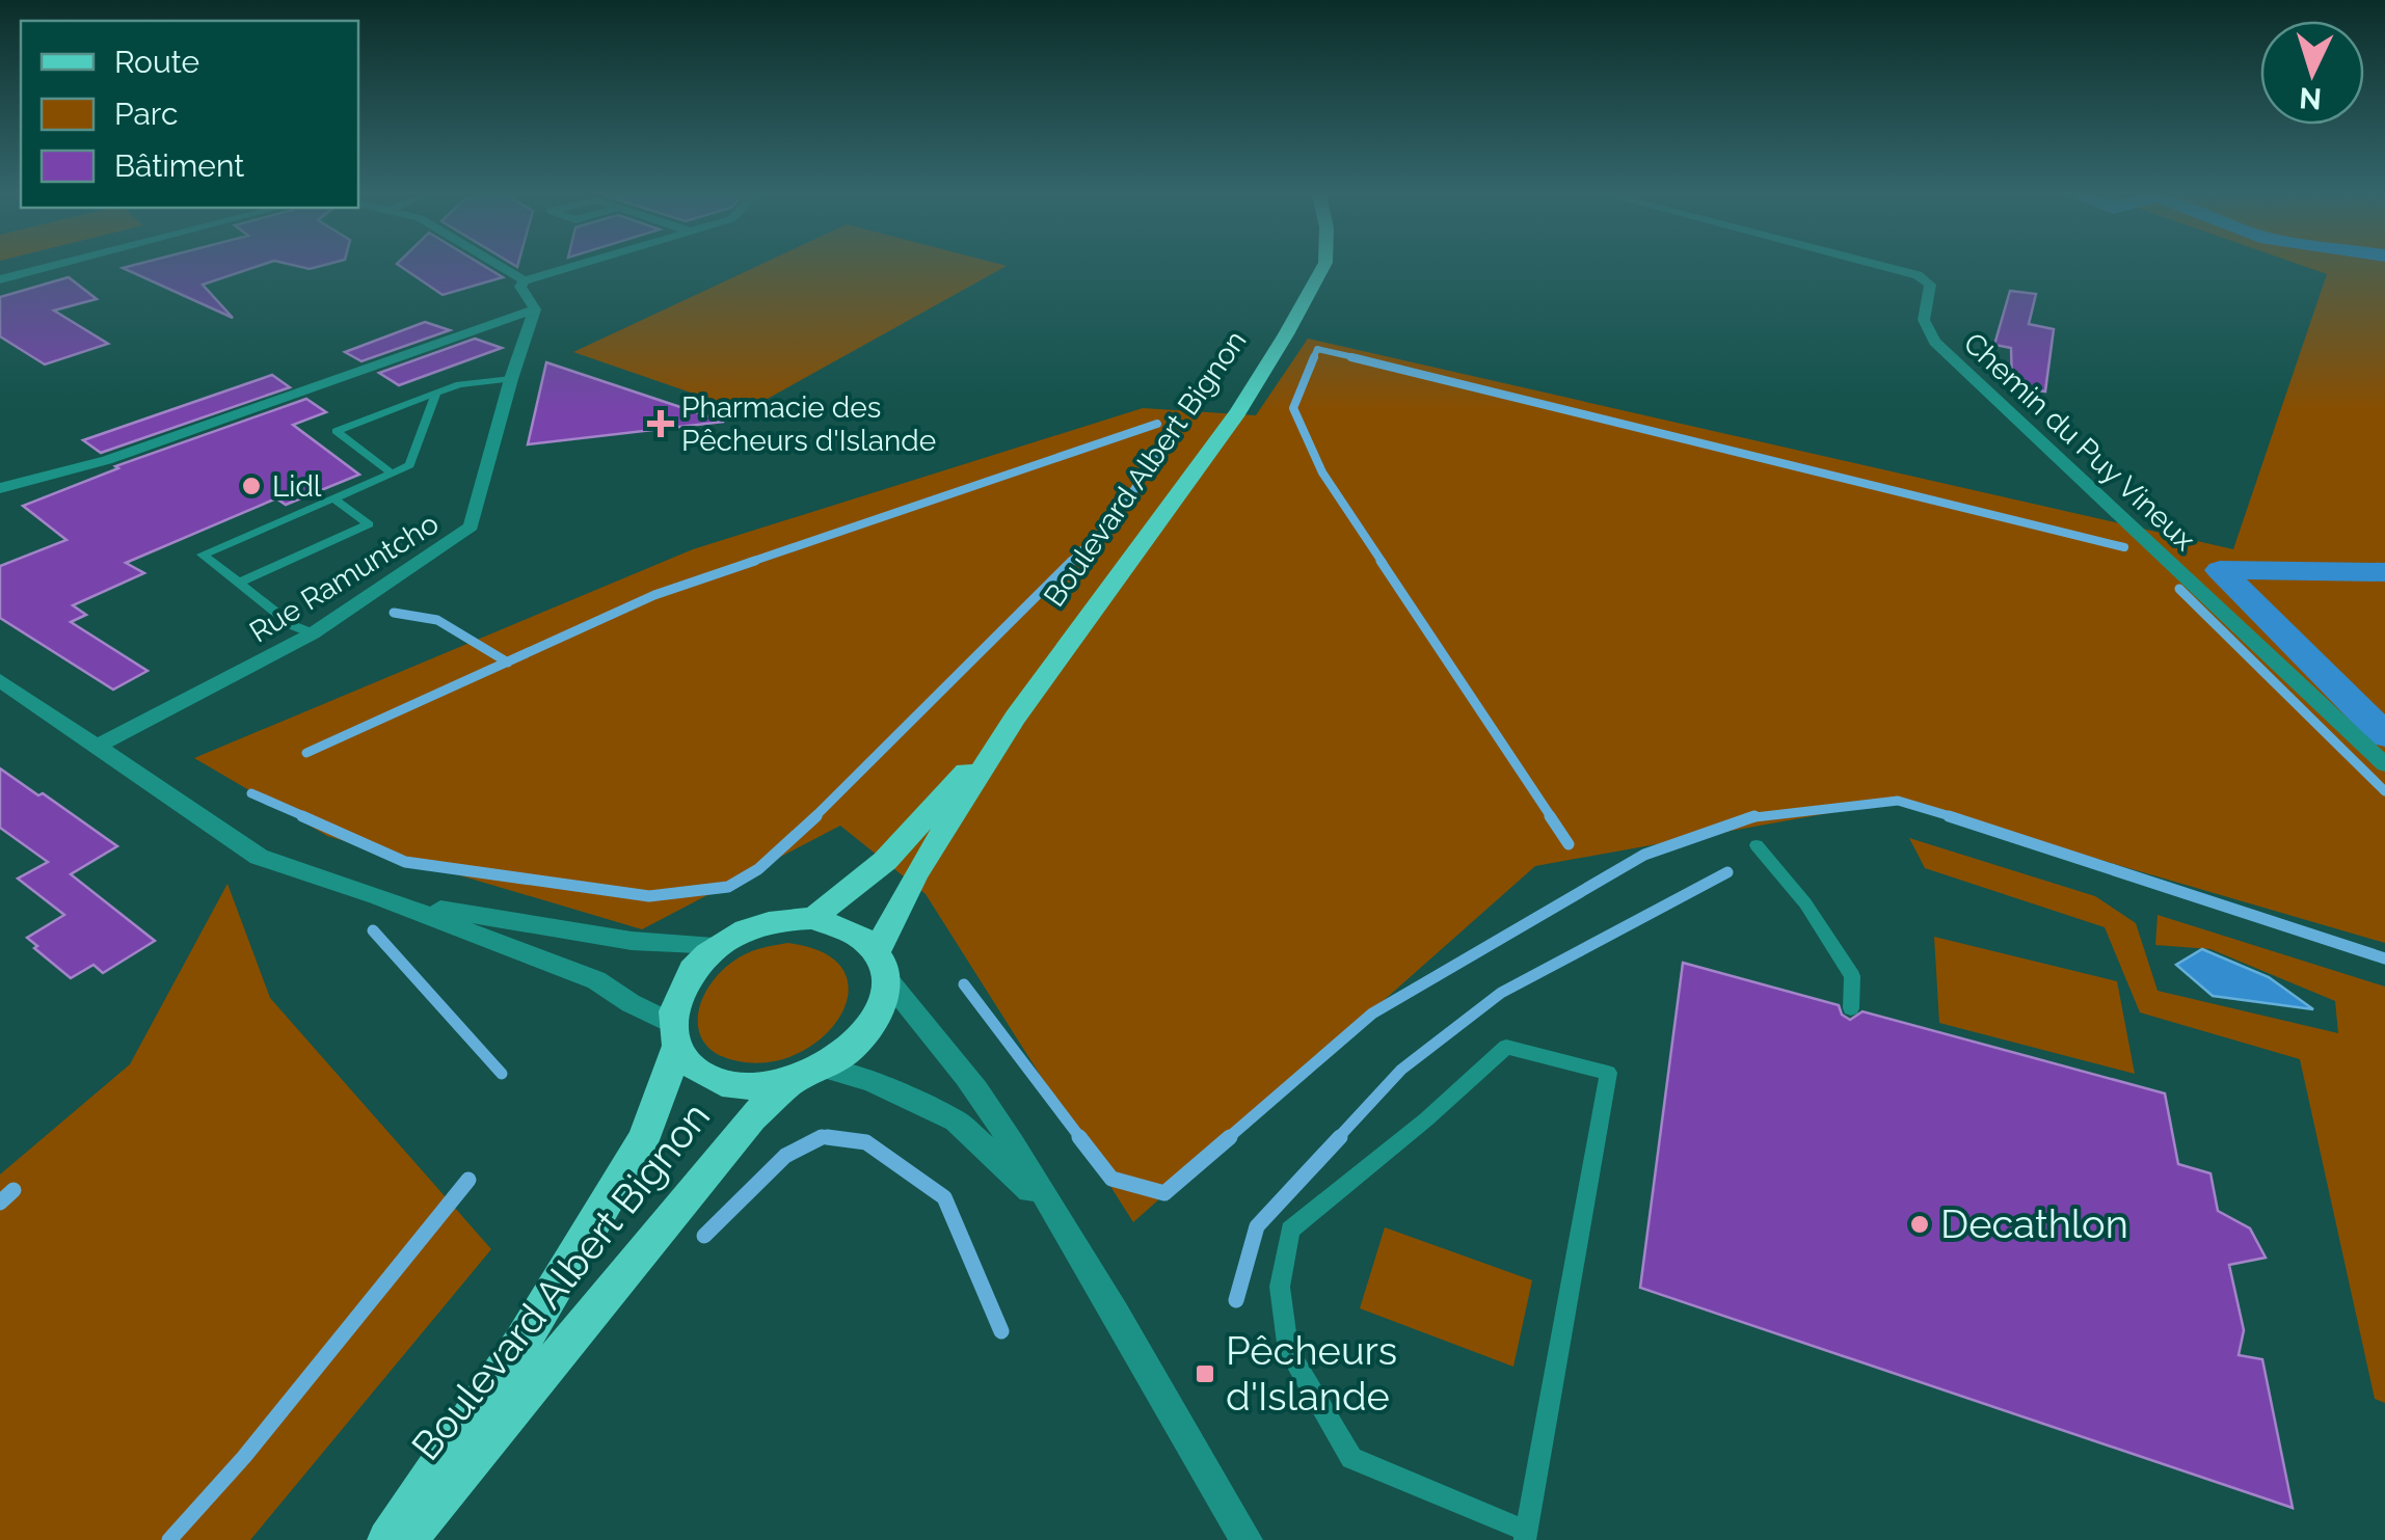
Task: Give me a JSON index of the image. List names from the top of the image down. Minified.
{"streets":{"main road":["Boulevard Albert Bignon"],"street":["Chemin du Puy Vineux","Rue Ramuntcho"]},"places":{"health":["Pharmacie des Pêcheurs d'Islande"],"other":["Lidl","Decathlon"],"transit":["Pêcheurs d'Islande"]},"legend":["Route","Parc","Bâtiment"],"north":"bottom"}
